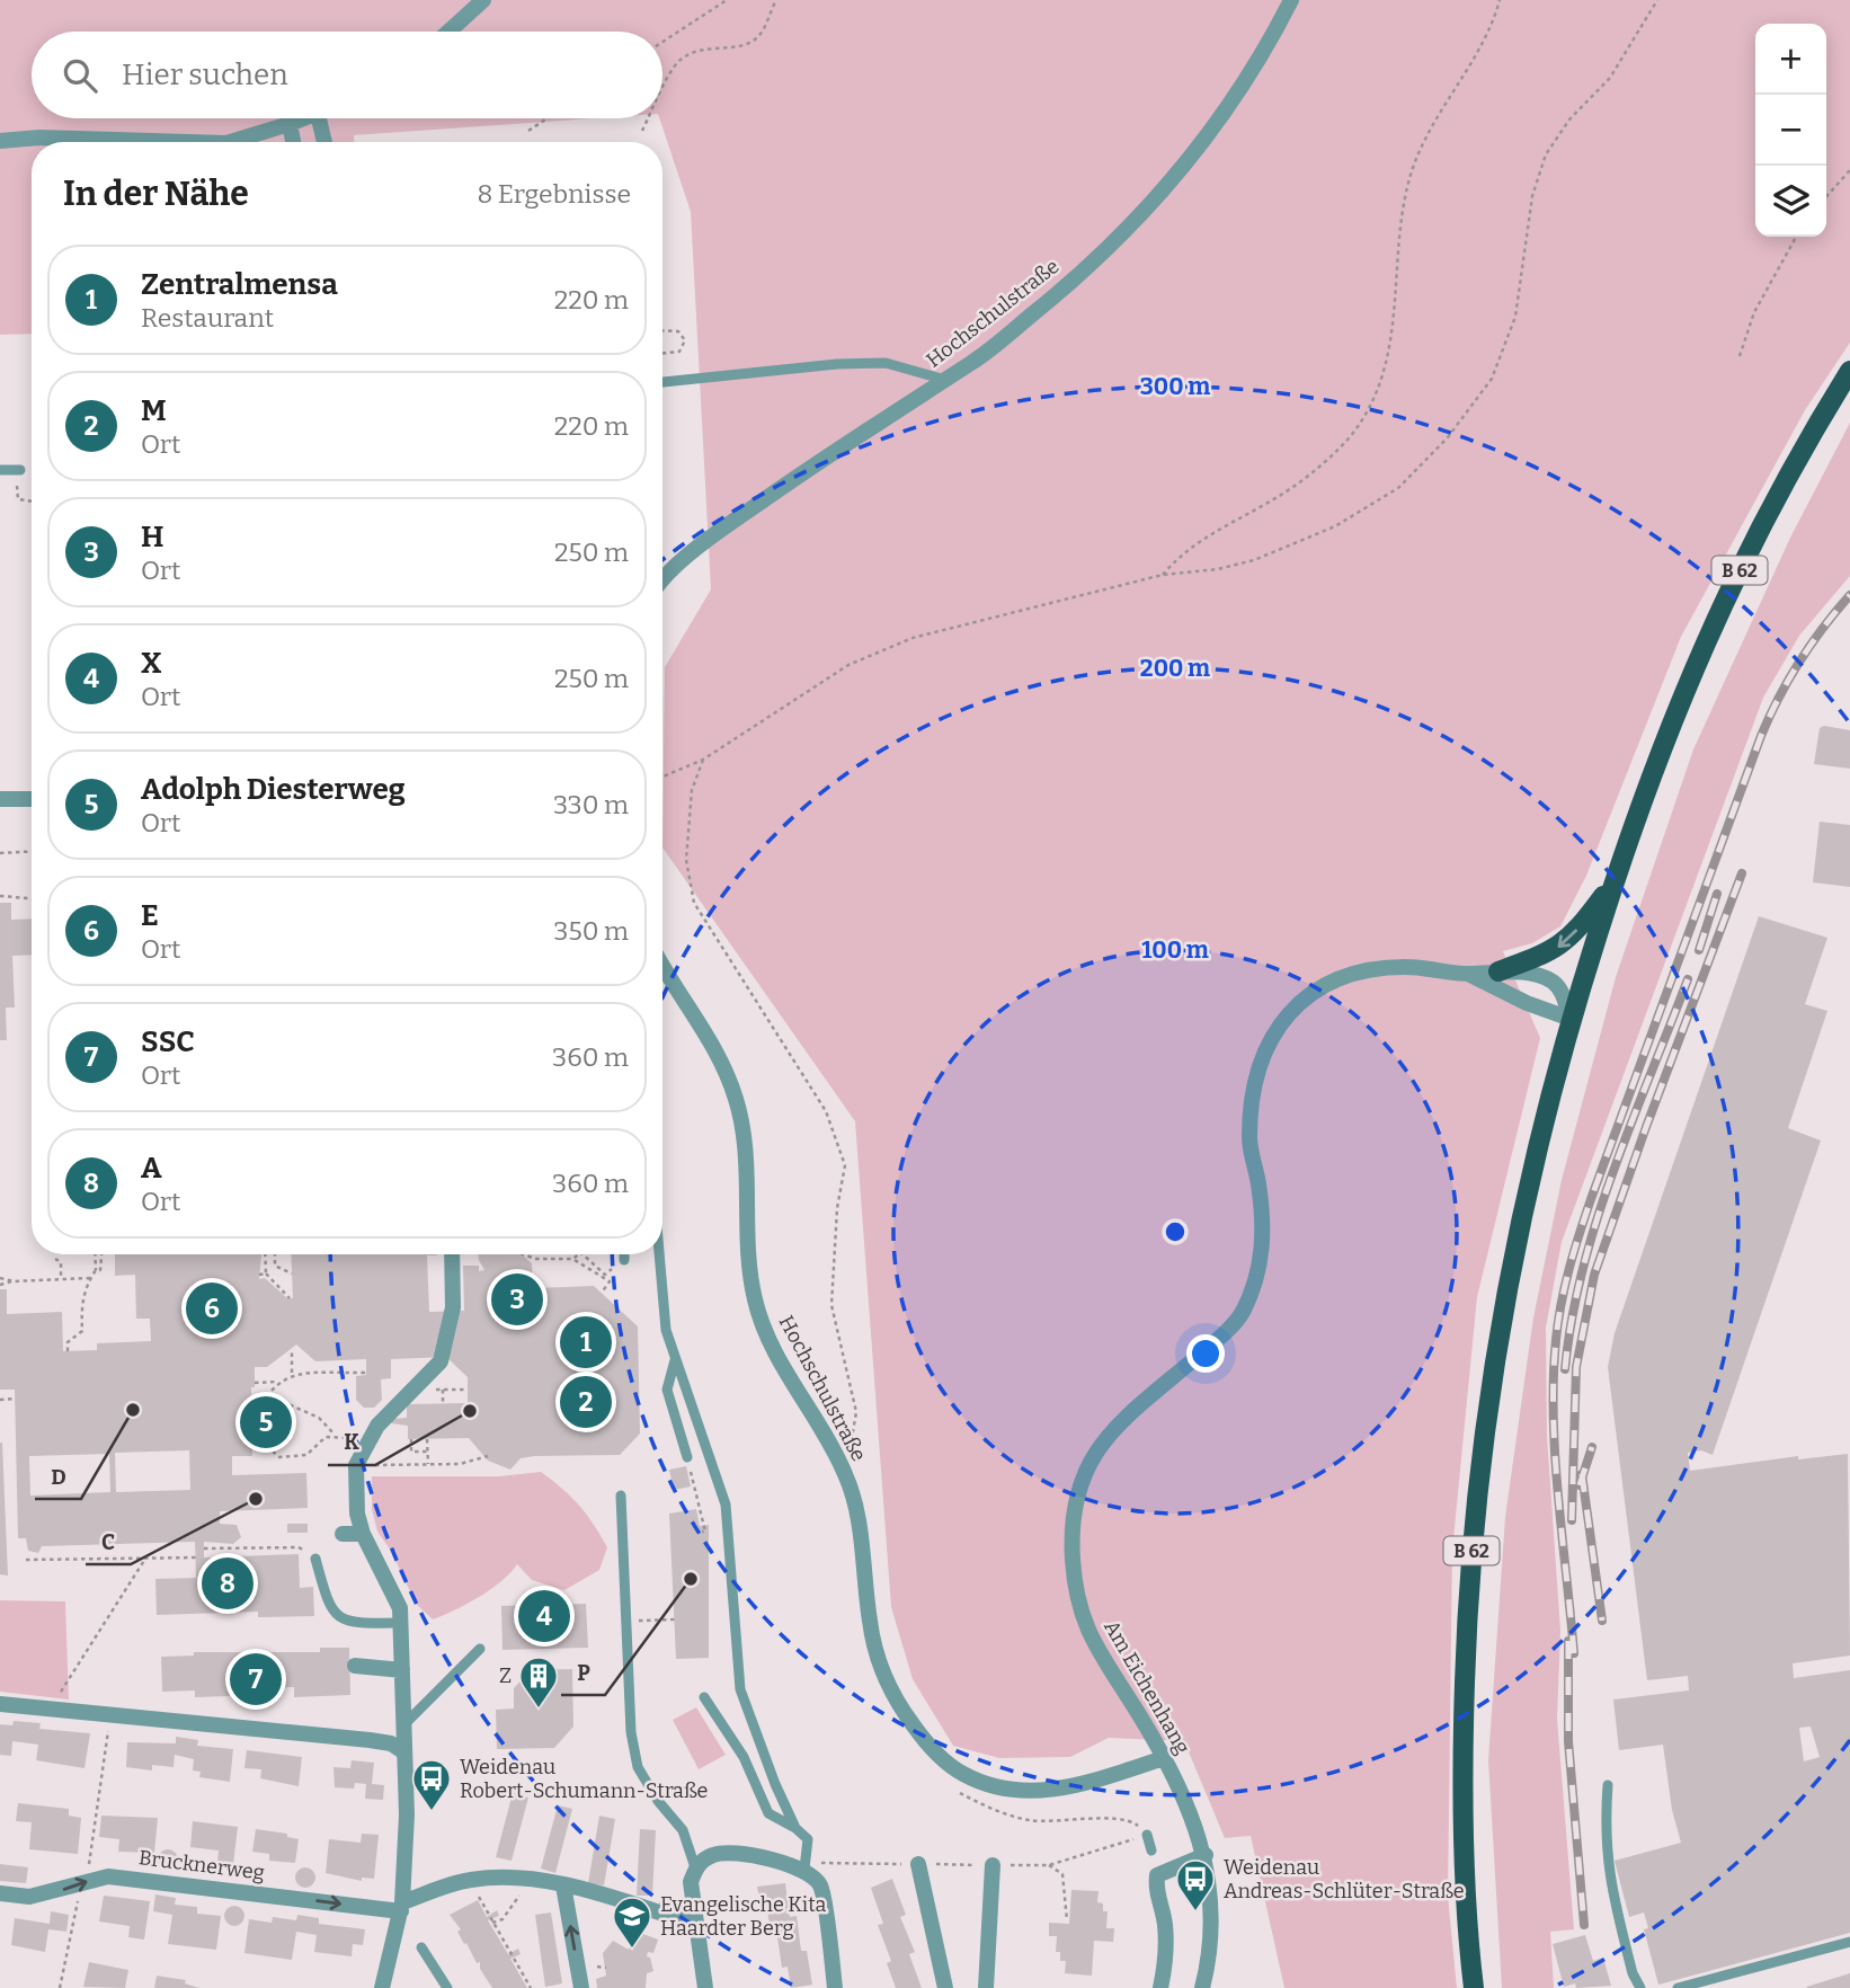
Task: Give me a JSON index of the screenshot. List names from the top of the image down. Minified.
{"streets":{"main road":["B 62"],"street":["Hochschulstraße","Am Eichenhang","Brucknerweg"]},"crossings":[["Hochschulstraße","Am Eichenhang"],["B 62","Am Eichenhang"]],"one_way":["Brucknerweg"],"places":{"other":["D","K","C","P"],"building":["Z"],"bus stop":["Weidenau Robert-Schumann-Straße","Weidenau Andreas-Schlüter-Straße"],"school or university":["Evangelische Kita Haardter Berg"]},"page":{"map_buttons":["+","−"],"search":"Hier suchen","heading":["In der Nähe","8 Ergebnisse"],"list":[{"mark":"1","name":"Zentralmensa","note":"Restaurant","value":"220 m"},{"mark":"2","name":"M","note":"Ort","value":"220 m"},{"mark":"3","name":"H","note":"Ort","value":"250 m"},{"mark":"4","name":"X","note":"Ort","value":"250 m"},{"mark":"5","name":"Adolph Diesterweg","note":"Ort","value":"330 m"},{"mark":"6","name":"E","note":"Ort","value":"350 m"},{"mark":"7","name":"SSC","note":"Ort","value":"360 m"},{"mark":"8","name":"A","note":"Ort","value":"360 m"}],"pins":["3","6","1","2","5","8","4","7"]},"rings":["300 m","200 m","100 m"]}
